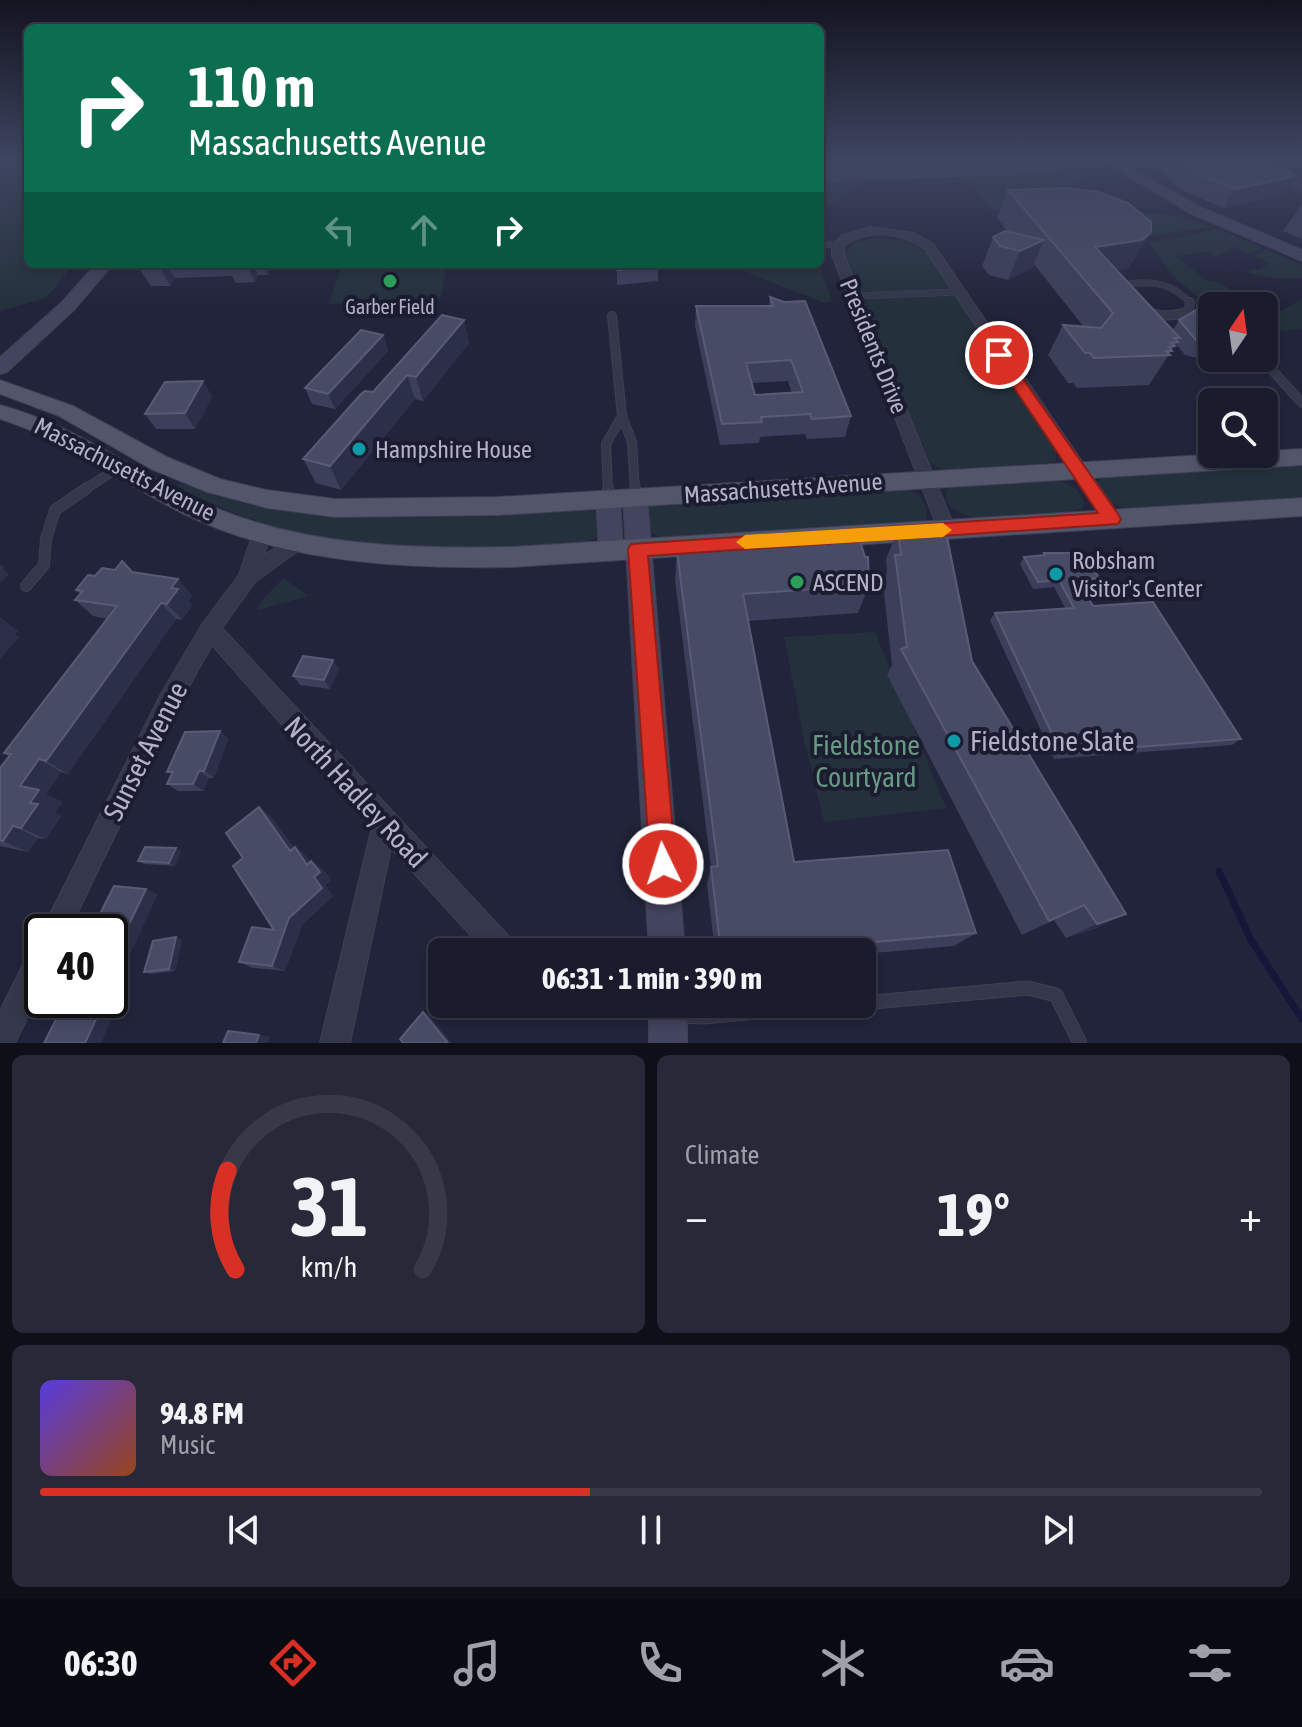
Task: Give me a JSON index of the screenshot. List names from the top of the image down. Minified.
{"streets":{"main road":["Massachusetts Avenue"],"street":["Presidents Drive","Sunset Avenue","North Hadley Road"]},"crossings":[["Presidents Drive","Massachusetts Avenue"],["Massachusetts Avenue","Sunset Avenue"],["Sunset Avenue","North Hadley Road"]],"parks":["Fieldstone Courtyard"],"places":["Garber Field","Hampshire House","Robsham Visitor's Center","ASCEND","Fieldstone Slate"],"north":"top","page":{"turn":["110 m","Massachusetts Avenue"],"limit":"40","trip":"06:31 · 1 min · 390 m","tile":"Climate","heat":["−","19°","+"],"song":["94.8 FM","Music"],"tabs":"06:30","gauge":["31","km/h"]}}
